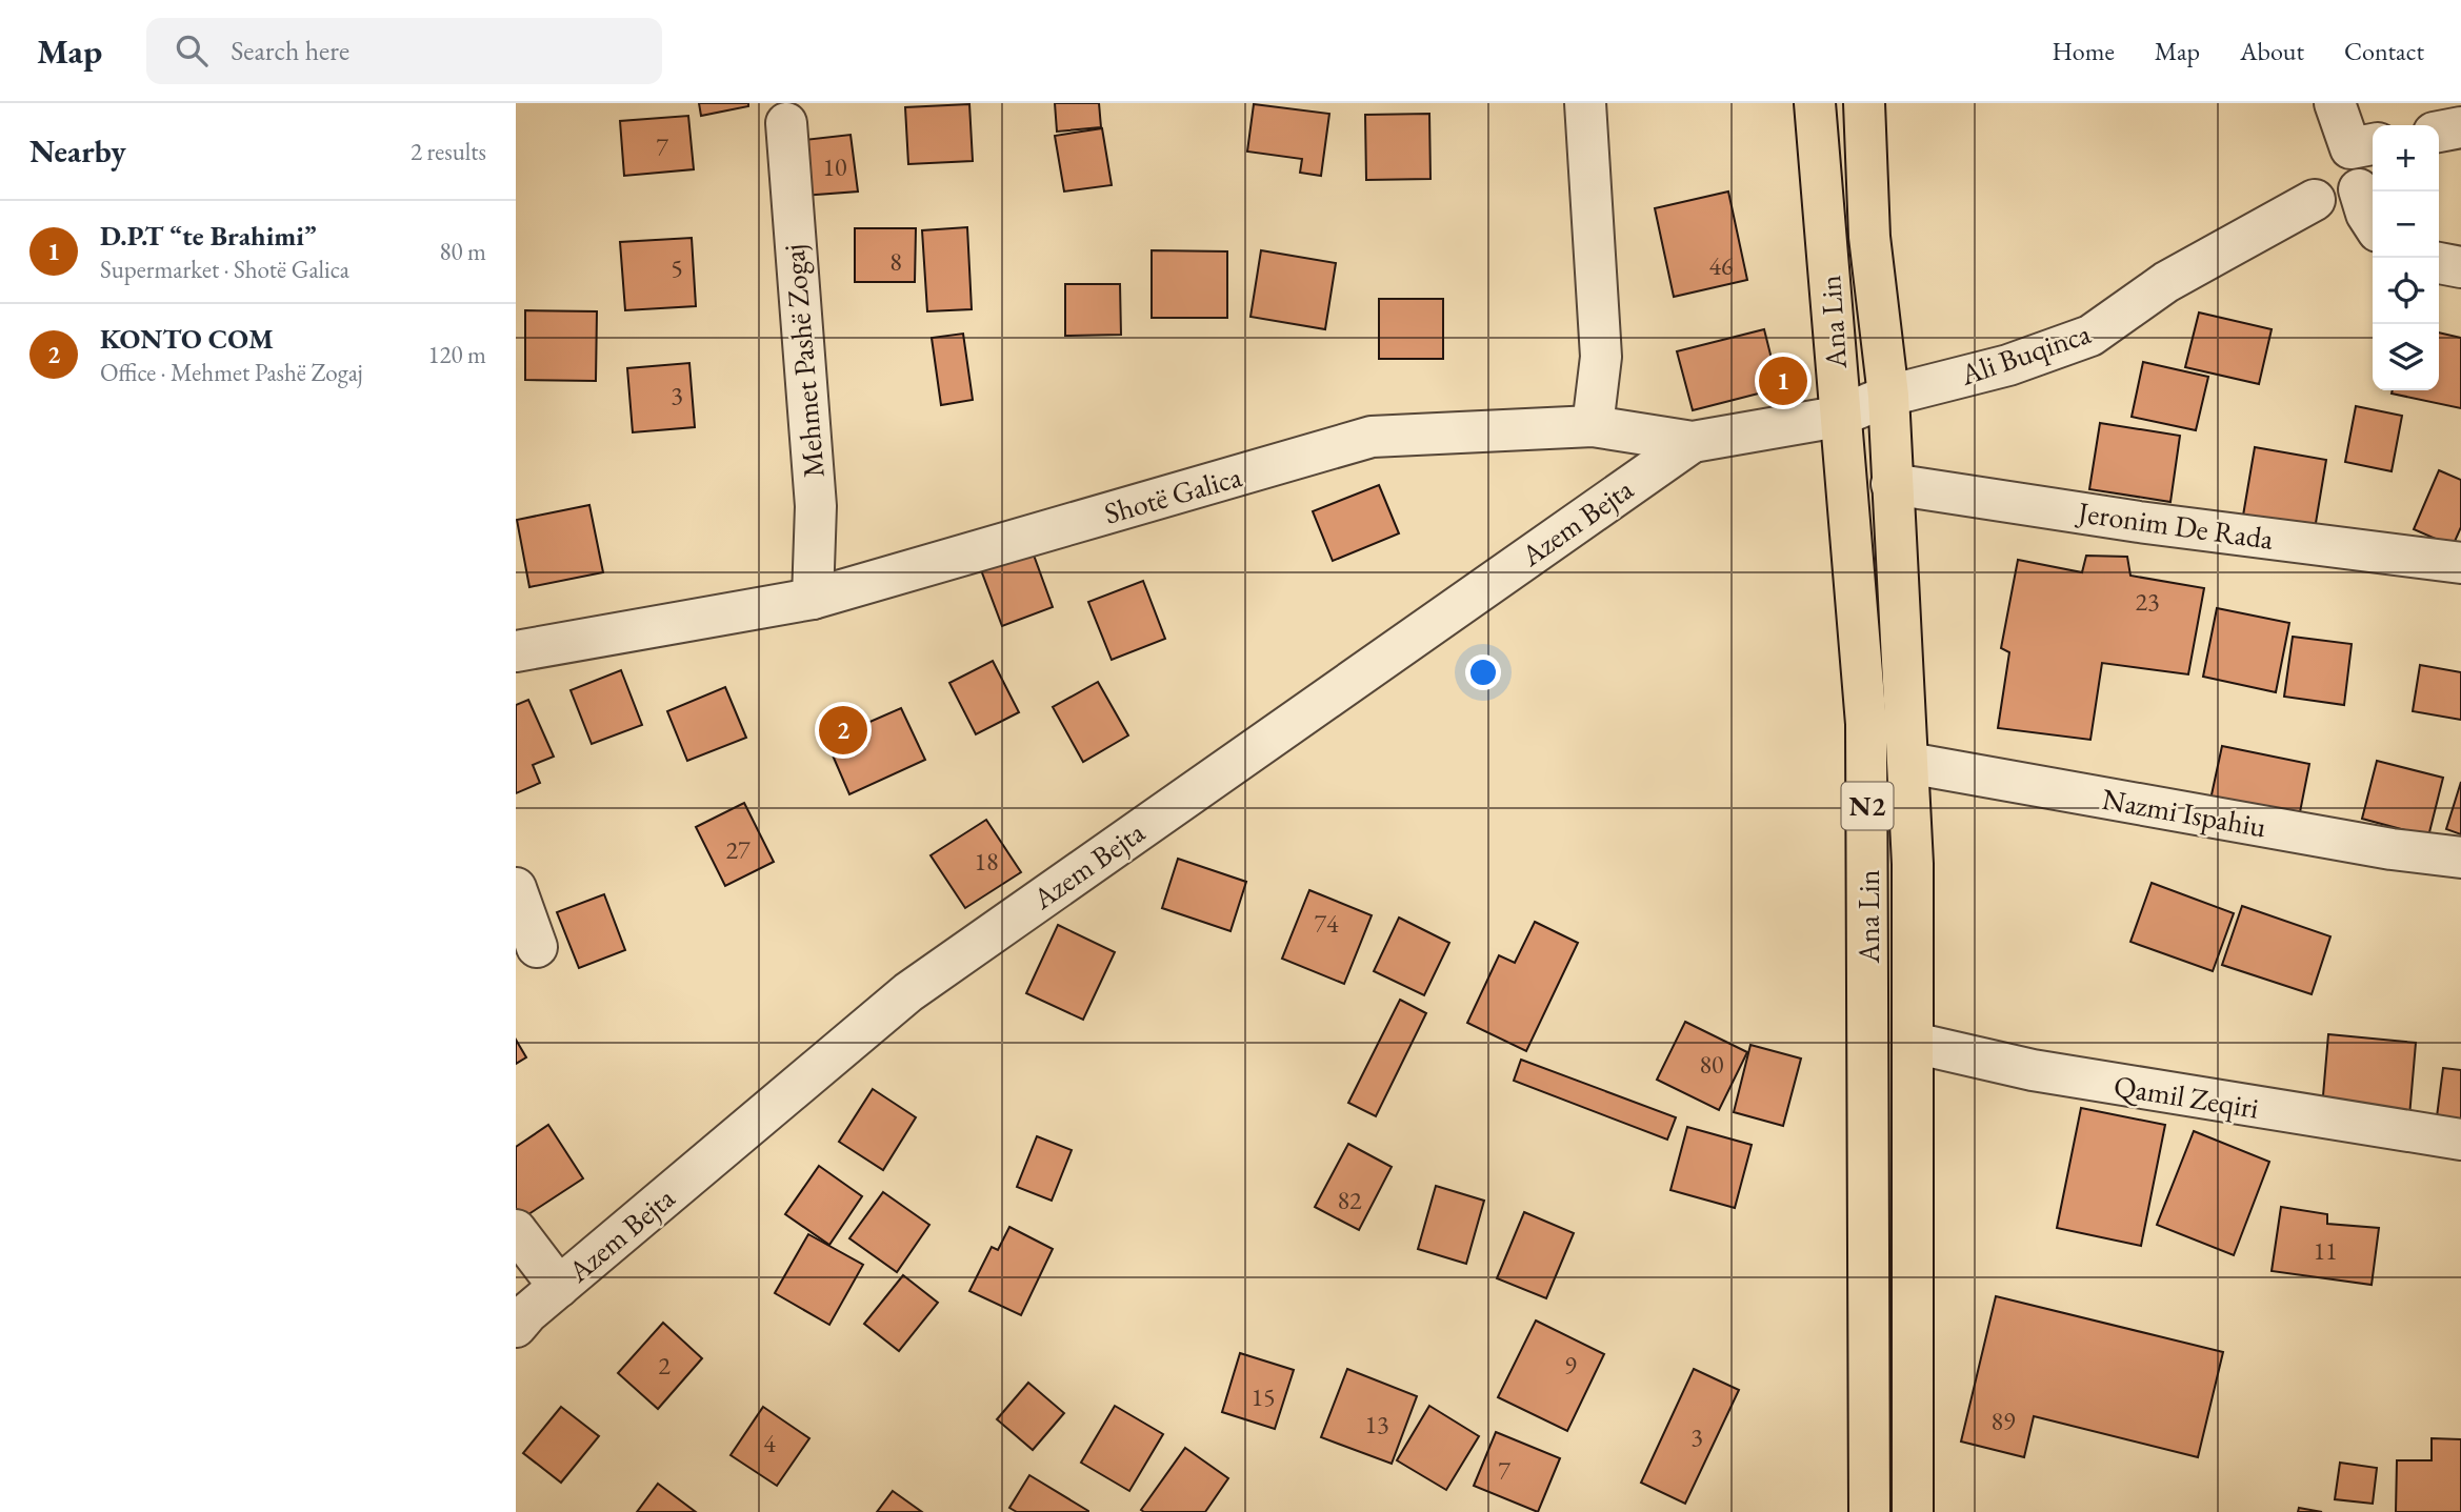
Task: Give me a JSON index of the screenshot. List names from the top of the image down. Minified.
{"streets":{"main road":["Ana Lin","N2"],"street":["Ali Buqinca","Mehmet Pashë Zogaj","Shotë Galica","Azem Bejta","Jeronim De Rada","Nazmi Ispahiu","Qamil Zeqiri"]},"crossings":[["Ana Lin","Ali Buqinca"],["Ana Lin","Shotë Galica"],["Ana Lin","Jeronim De Rada"],["Ana Lin","Nazmi Ispahiu"],["Ana Lin","Qamil Zeqiri"],["Ali Buqinca","Shotë Galica"],["Mehmet Pashë Zogaj","Shotë Galica"],["Shotë Galica","Azem Bejta"]],"house_numbers":["7","10","8","46","5","3","23","27","18","74","80","82","11","2","9","15","89","13","3","4","7"],"page":{"header":"Map","search":"Search here","nav":["Home","Map","About","Contact"],"heading":["Nearby","2 results"],"map_buttons":["+","−"],"list":[{"mark":"1","name":"D.P.T “te Brahimi”","note":"Supermarket · Shotë Galica","value":"80 m"},{"mark":"2","name":"KONTO COM","note":"Office · Mehmet Pashë Zogaj","value":"120 m"}],"pins":["1","2"]}}
